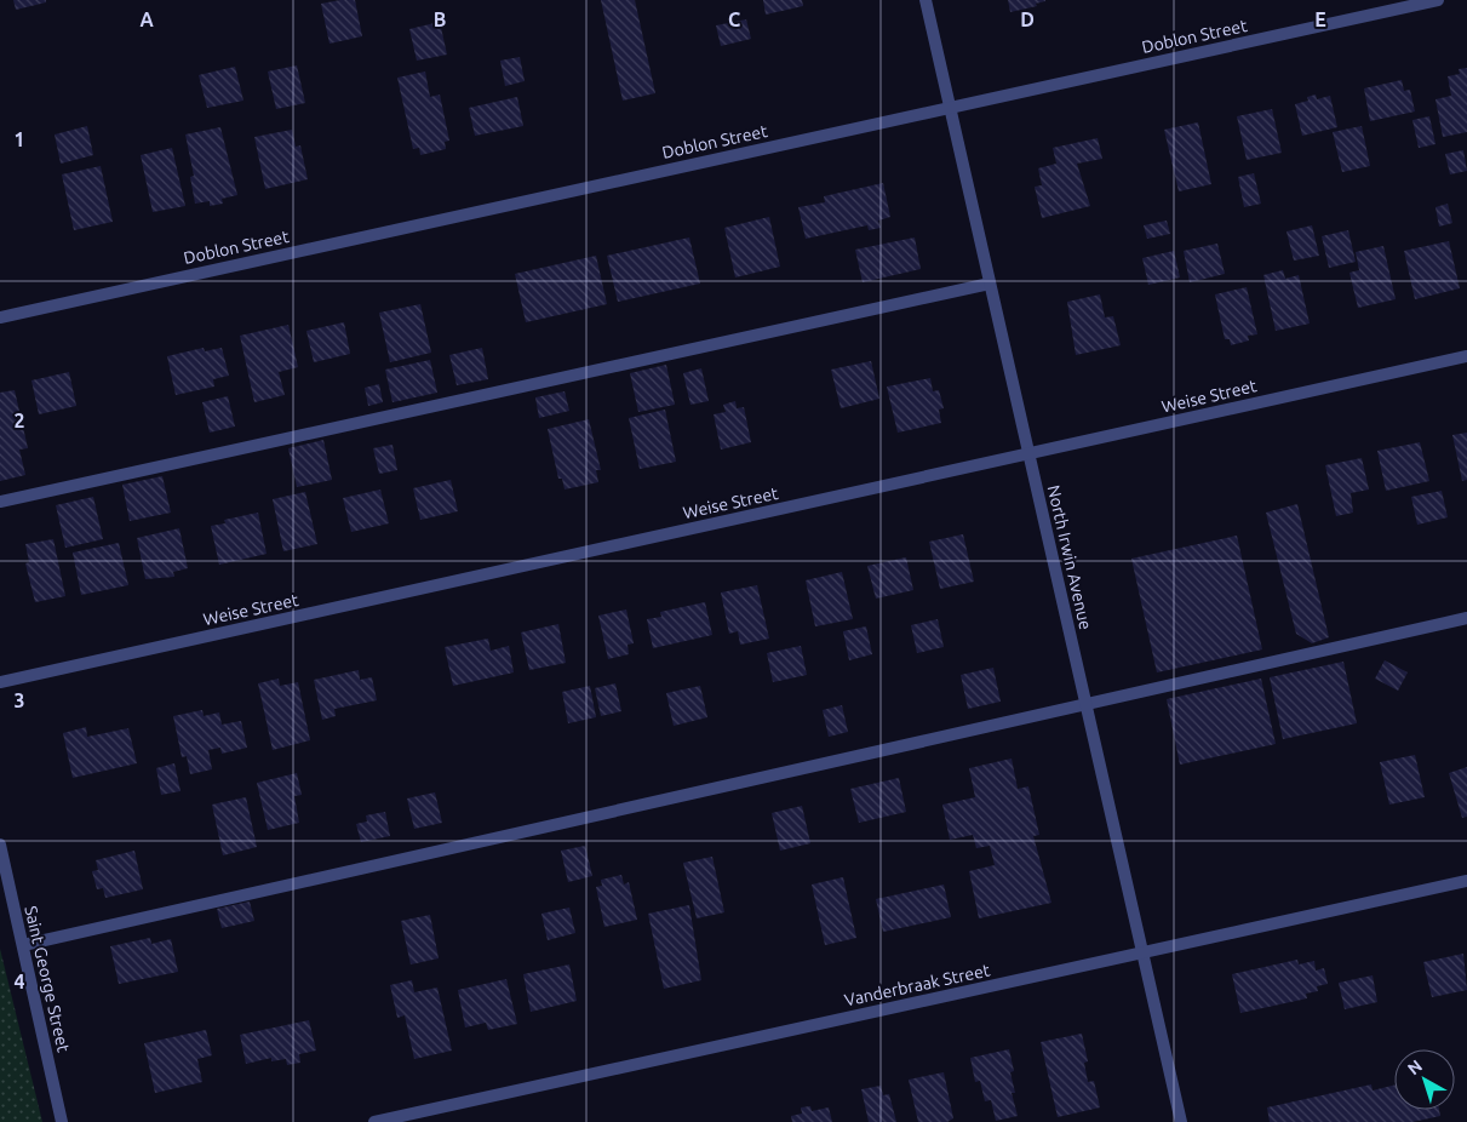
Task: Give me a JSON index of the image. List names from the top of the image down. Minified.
{"streets":{"street":["Doblon Street","Weise Street","North Irwin Avenue","Saint George Street","Vanderbraak Street"]},"crossings":[["Doblon Street","North Irwin Avenue"],["Weise Street","North Irwin Avenue"],["North Irwin Avenue","Vanderbraak Street"]],"north":"top left","grid":{"columns":["A","B","C","D","E"],"rows":["1","2","3","4"]}}
